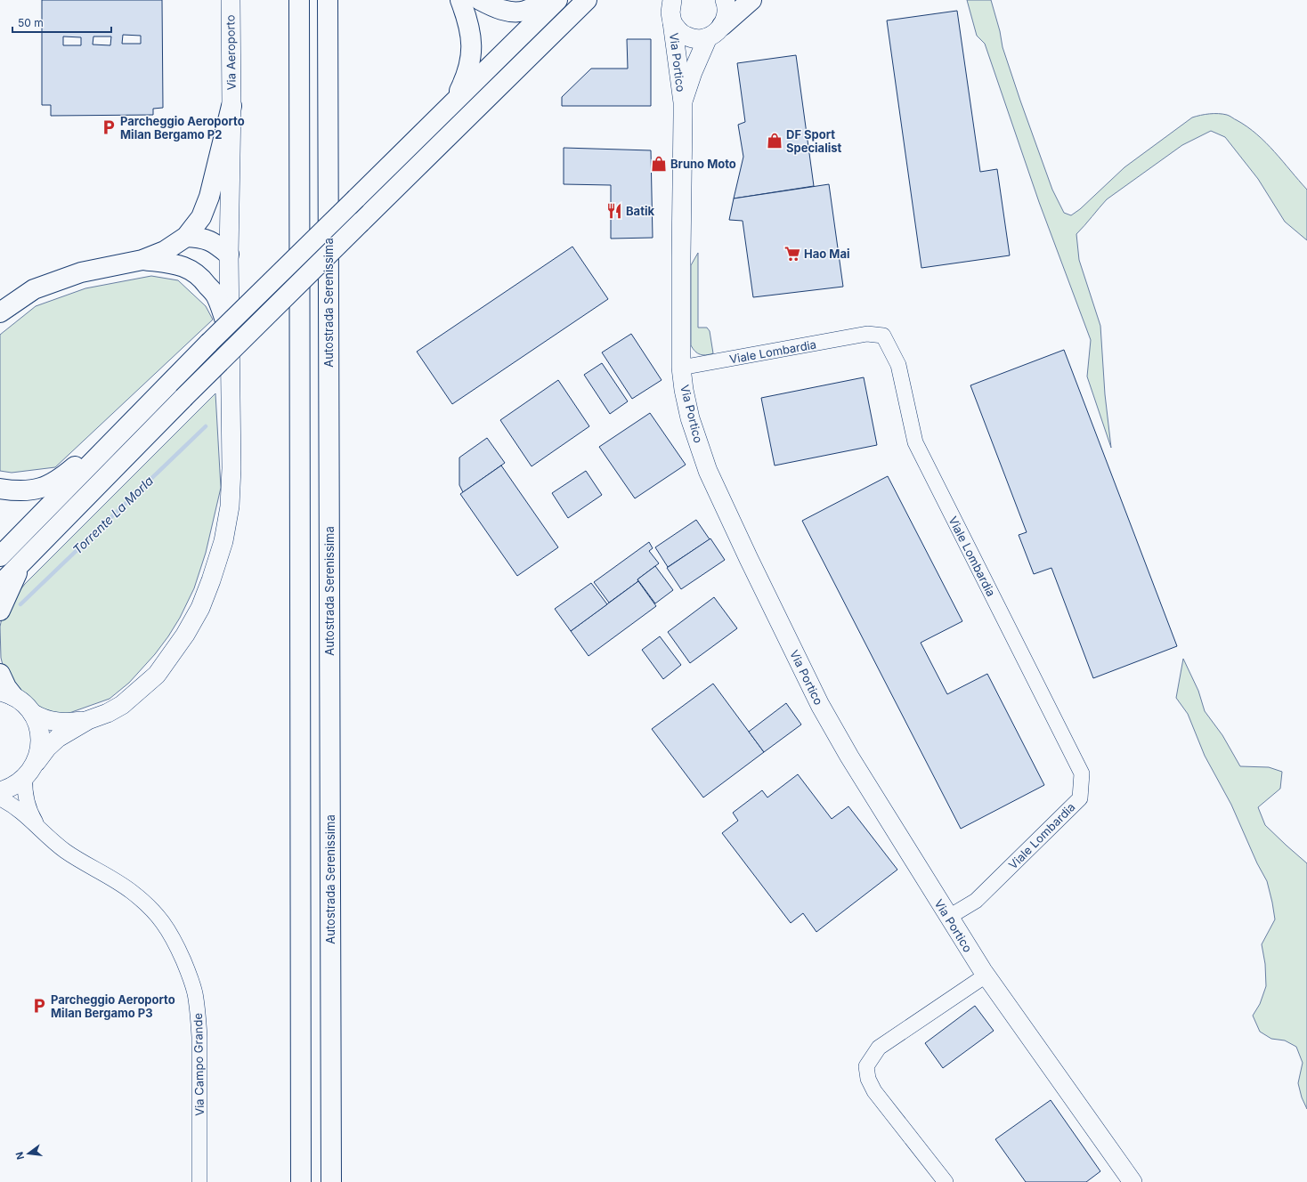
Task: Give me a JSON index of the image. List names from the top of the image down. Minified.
{"streets":{"highway":["Autostrada Serenissima"],"main road":["Via Aeroporto","Via Portico"],"street":["Viale Lombardia","Via Campo Grande"]},"crossings":[["Via Portico","Viale Lombardia"]],"water":["Torrente La Morla"],"places":{"parking":["Parcheggio Aeroporto Milan Bergamo P2","Parcheggio Aeroporto Milan Bergamo P3"],"shop":["DF Sport Specialist","Bruno Moto"],"restaurant":["Batik"],"supermarket":["Hao Mai"]},"scale_bar":"50 m","north":"left"}
